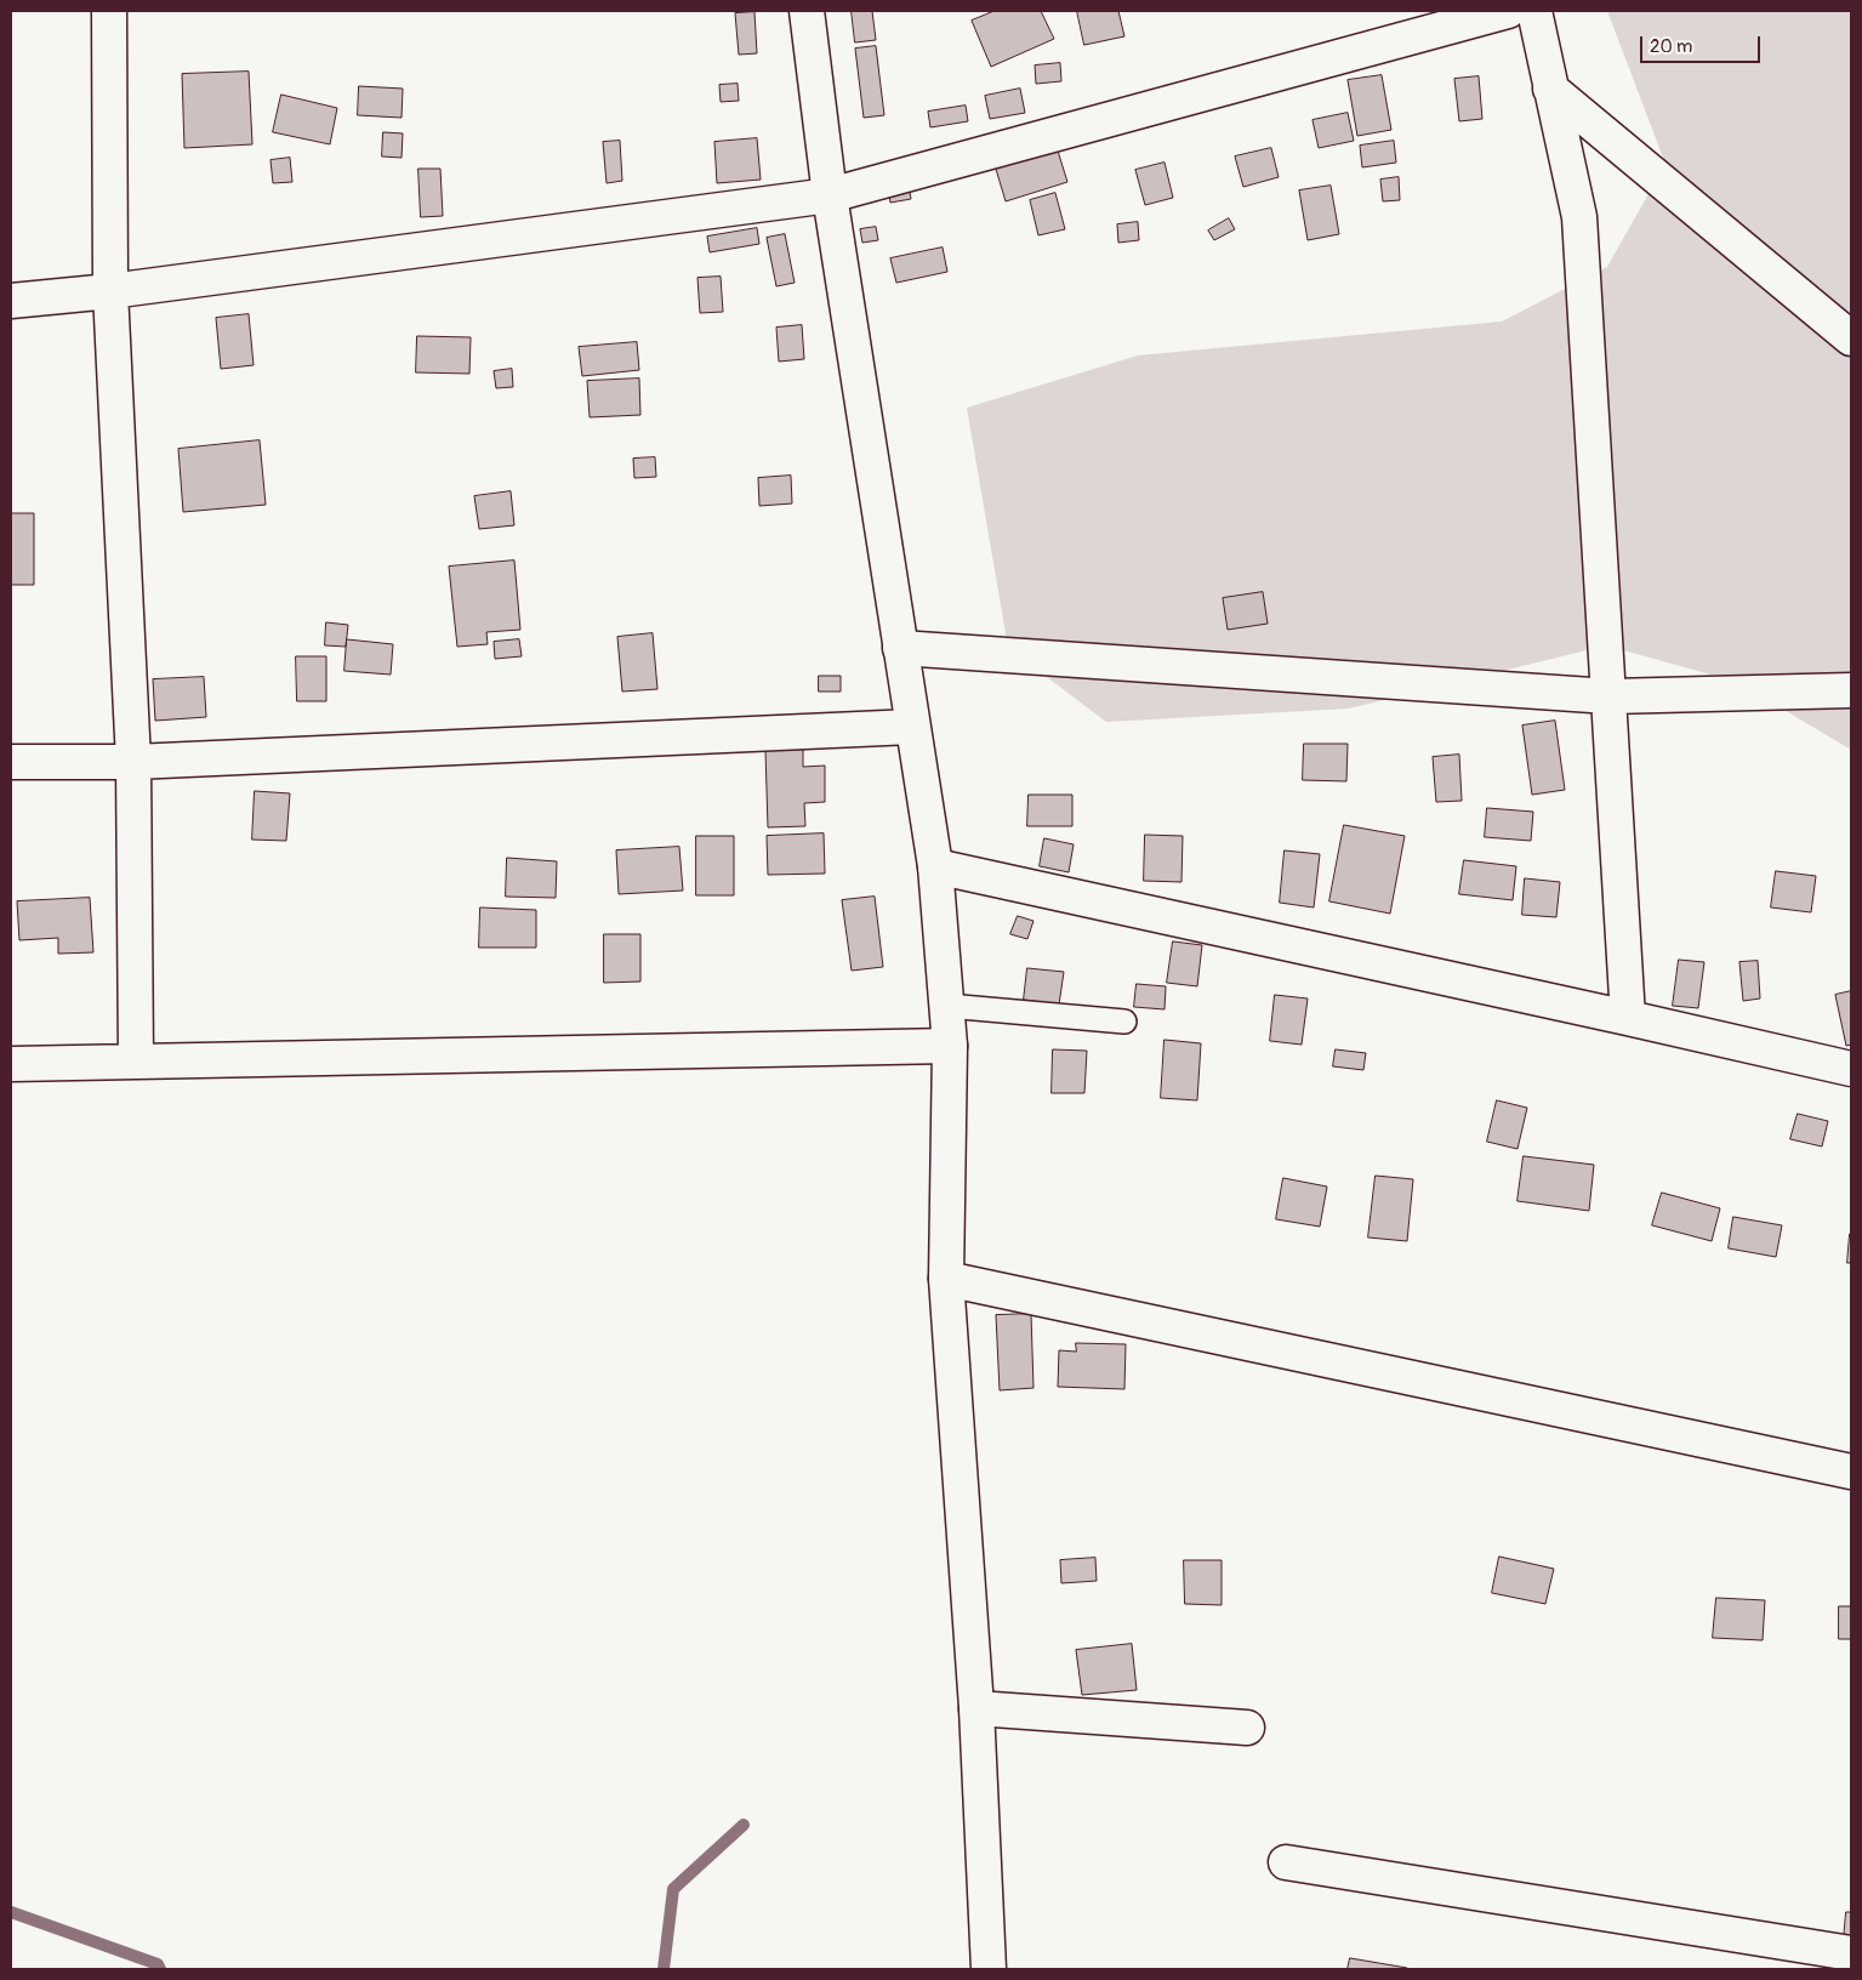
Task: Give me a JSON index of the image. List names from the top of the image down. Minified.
{"scale_bar":"20 m"}
